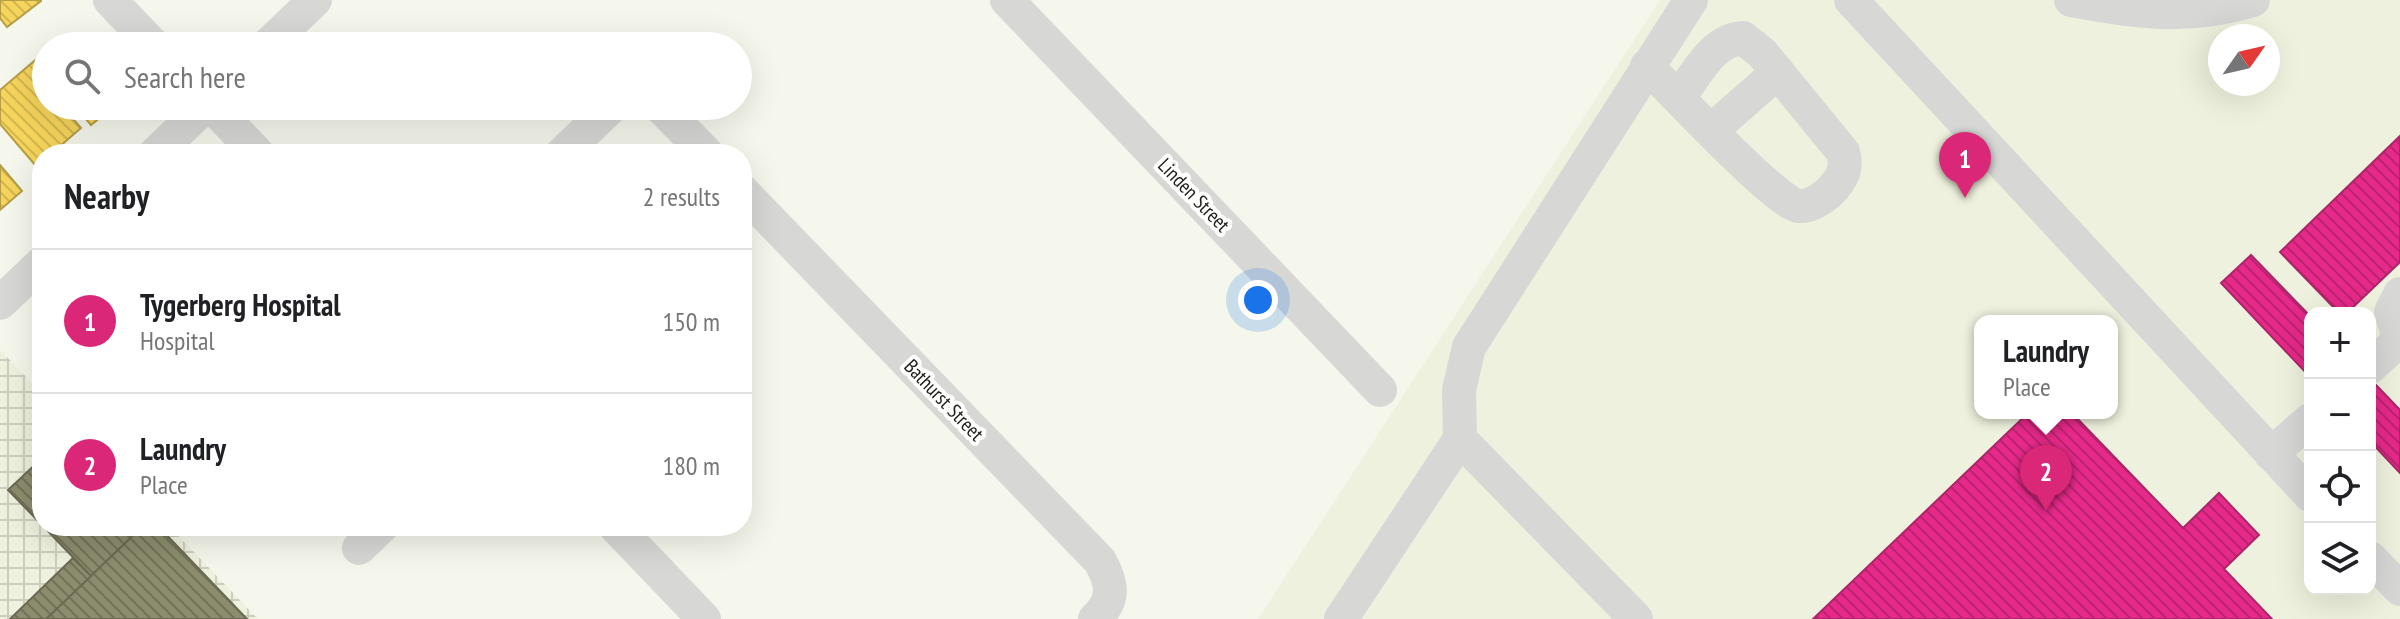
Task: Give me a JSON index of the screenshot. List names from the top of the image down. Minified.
{"streets":{"street":["Linden Street","Bathurst Street"]},"north":"top right","page":{"search":"Search here","pins":["1","2"],"heading":["Nearby","2 results"],"list":[{"mark":"1","name":"Tygerberg Hospital","note":"Hospital","value":"150 m"},{"mark":"2","name":"Laundry","note":"Place","value":"180 m"}],"map_buttons":["+","−"],"popup":["Laundry","Place"]}}
